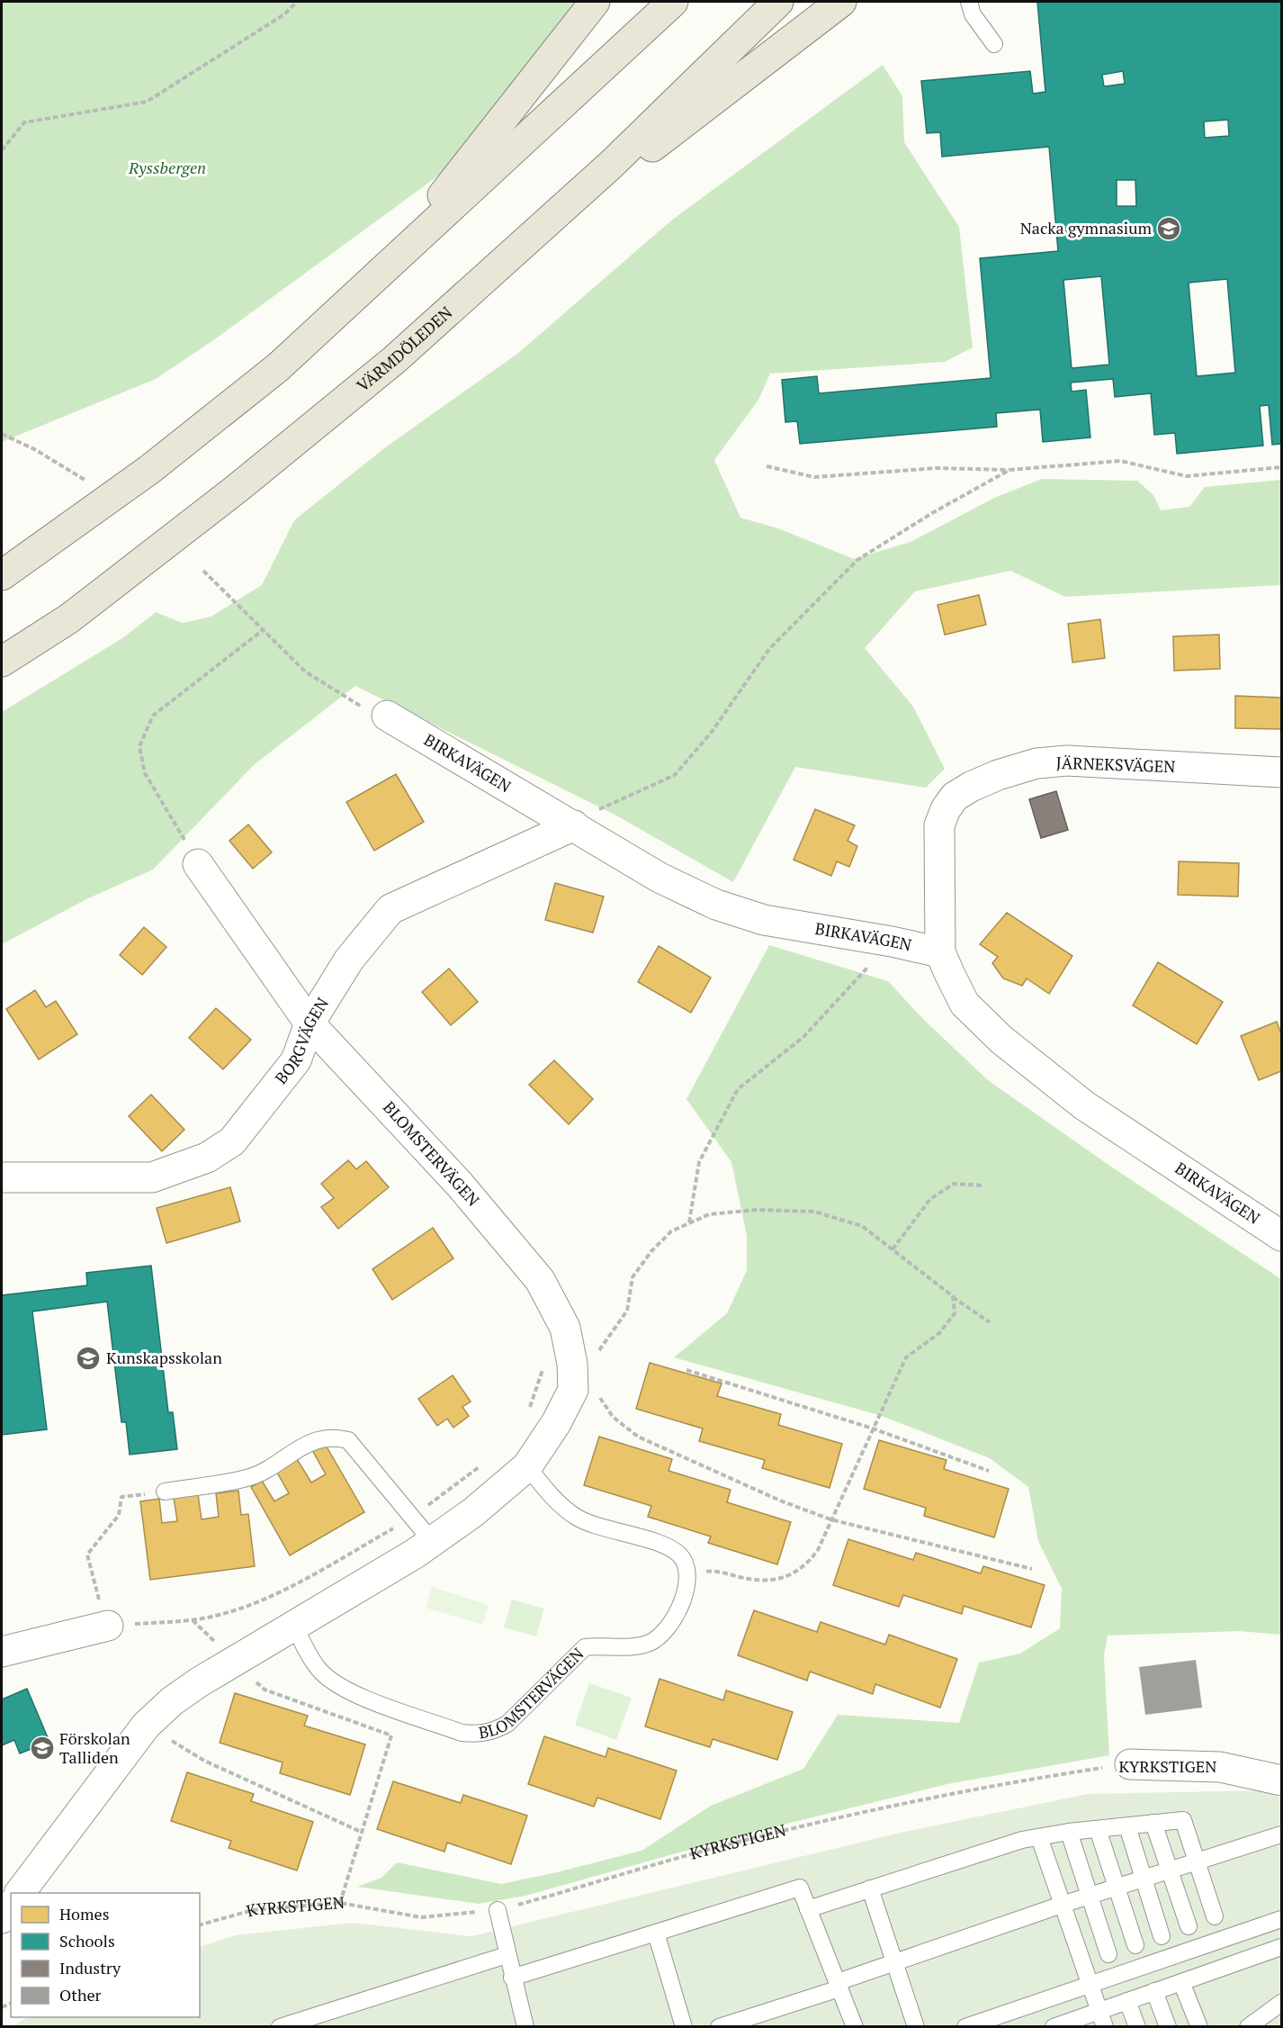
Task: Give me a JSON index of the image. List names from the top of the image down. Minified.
{"streets":{"highway":["VÄRMDÖLEDEN"],"street":["BIRKAVÄGEN","JÄRNEKSVÄGEN","BORGVÄGEN","BLOMSTERVÄGEN","KYRKSTIGEN"]},"crossings":[["BIRKAVÄGEN","JÄRNEKSVÄGEN"],["BIRKAVÄGEN","BORGVÄGEN"],["BORGVÄGEN","BLOMSTERVÄGEN"]],"parks":["Ryssbergen"],"places":{"school or university":["Nacka gymnasium","Kunskapsskolan","Förskolan Talliden"]},"legend":["Homes","Schools","Industry","Other"]}
